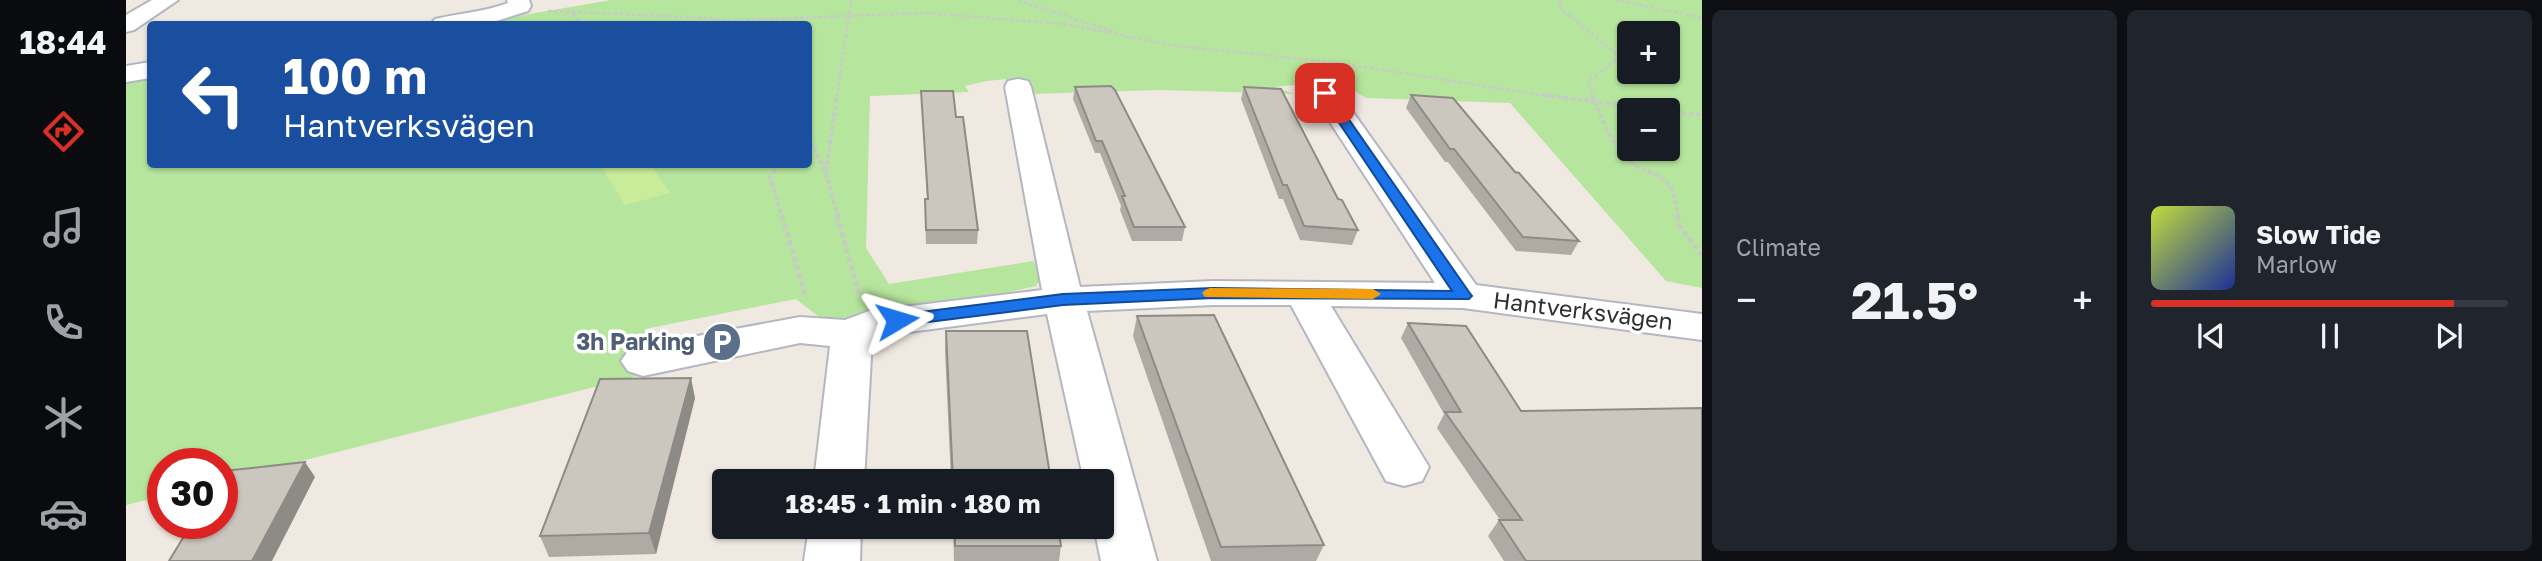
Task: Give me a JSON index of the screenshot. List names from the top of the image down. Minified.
{"streets":{"street":["Hantverksvägen"]},"places":{"parking":["3h Parking"]},"page":{"tabs":"18:44","tile":"Climate","map_buttons":["+","−"],"turn":["100 m","Hantverksvägen"],"song":["Slow Tide","Marlow"],"heat":["−","21.5°","+"],"limit":"30","trip":"18:45 · 1 min · 180 m"}}
